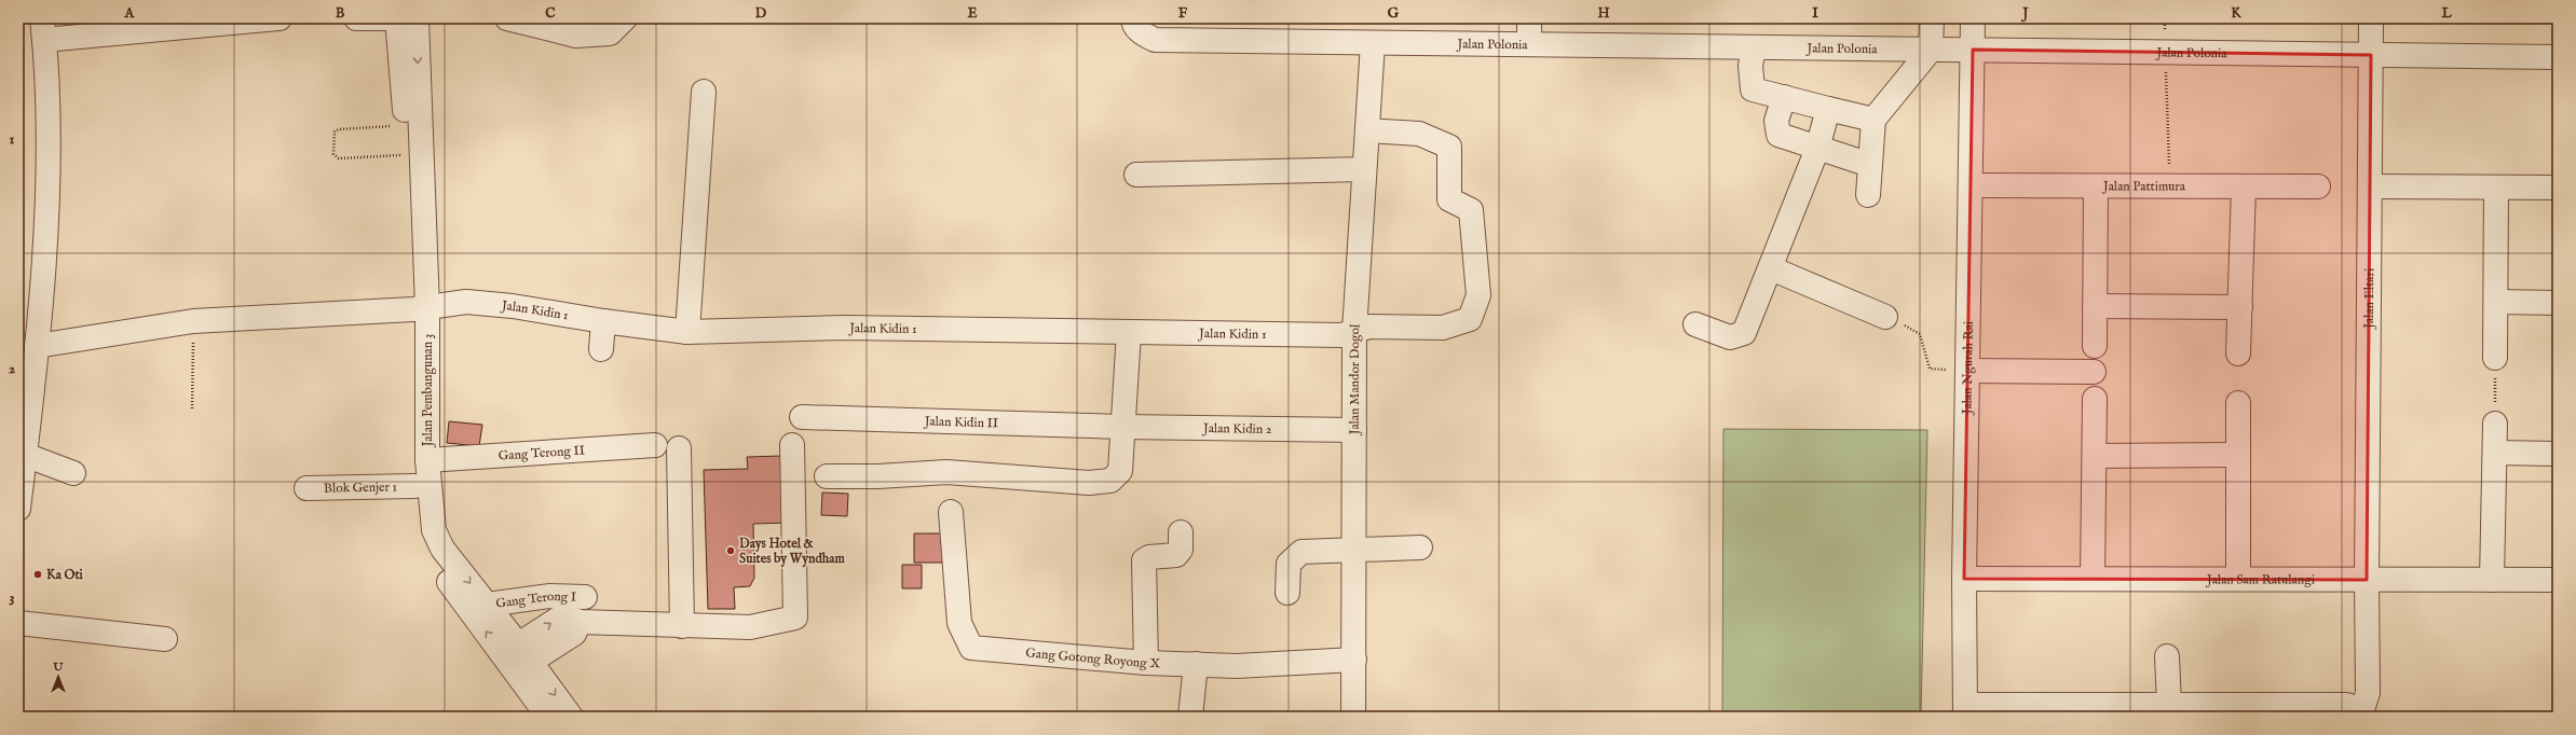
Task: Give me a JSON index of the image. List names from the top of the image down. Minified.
{"streets":{"street":["Jalan Polonia","Jalan Pattimura","Jalan Eltari","Jalan Kidin 1","Jalan Ngurah Rai","Jalan Mandor Dogol","Jalan Pembangunan 3","Jalan Kidin II","Jalan Kidin 2","Gang Terong II","Blok Genjer 1","Jalan Sam Ratulangi","Gang Terong I","Gang Gotong Royong X"]},"crossings":[["Jalan Polonia","Jalan Eltari"],["Jalan Polonia","Jalan Ngurah Rai"],["Jalan Polonia","Jalan Mandor Dogol"],["Jalan Pattimura","Jalan Ngurah Rai"],["Jalan Eltari","Jalan Sam Ratulangi"],["Jalan Kidin 1","Jalan Mandor Dogol"],["Jalan Kidin 1","Jalan Pembangunan 3"],["Jalan Ngurah Rai","Jalan Sam Ratulangi"],["Jalan Mandor Dogol","Jalan Kidin 2"],["Jalan Mandor Dogol","Gang Gotong Royong X"],["Jalan Pembangunan 3","Gang Terong II"],["Jalan Pembangunan 3","Blok Genjer 1"],["Jalan Pembangunan 3","Gang Terong I"],["Jalan Kidin II","Jalan Kidin 2"]],"places":["Days Hotel & Suites by Wyndham","Ka Oti"],"north":"top","grid":{"columns":["A","B","C","D","E","F","G","H","I","J","K","L"],"rows":["1","2","3"]}}
